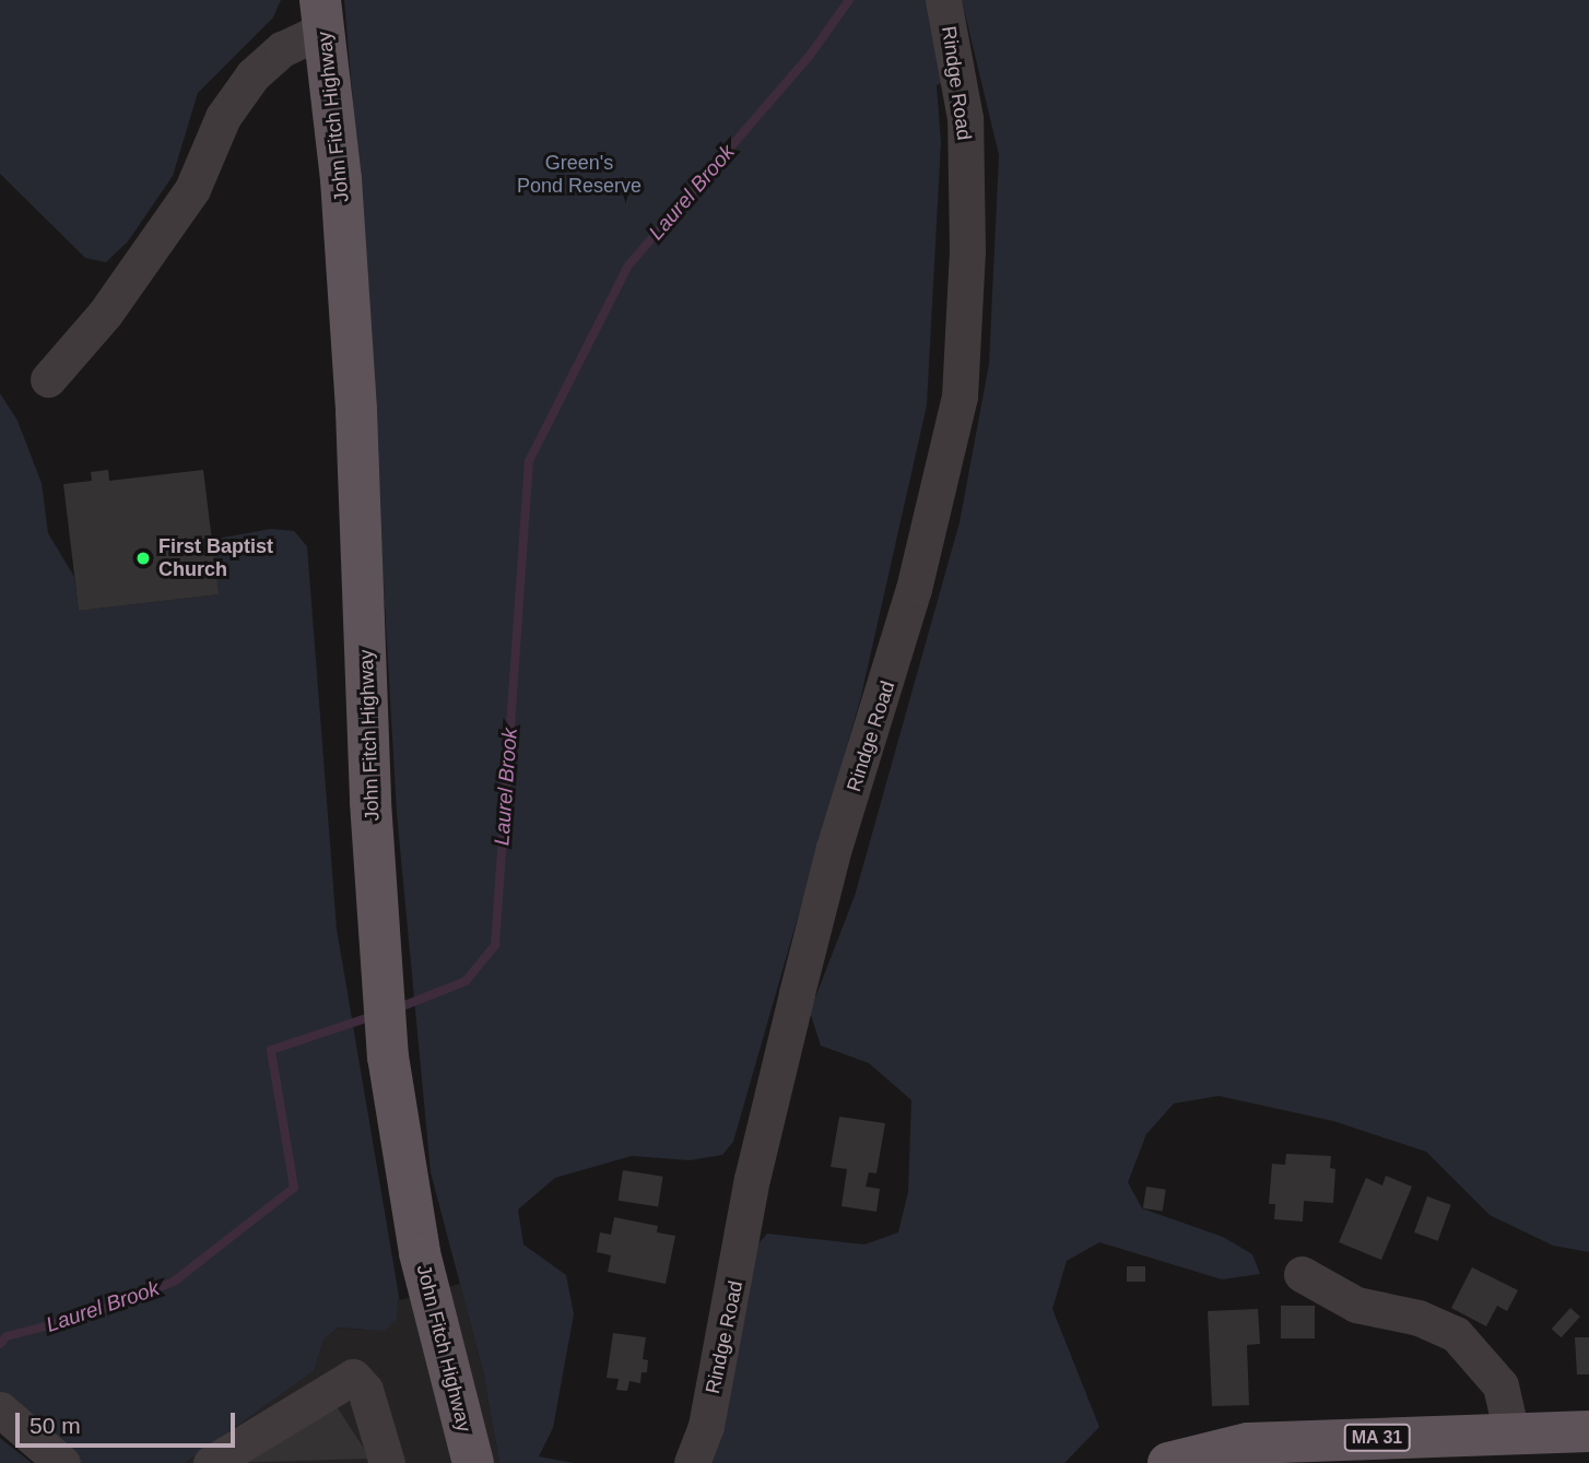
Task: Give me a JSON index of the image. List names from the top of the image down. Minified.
{"streets":{"main road":["John Fitch Highway","MA 31"],"street":["Rindge Road"]},"water":["Laurel Brook"],"parks":["Green's Pond Reserve"],"places":["First Baptist Church"],"scale_bar":"50 m"}
